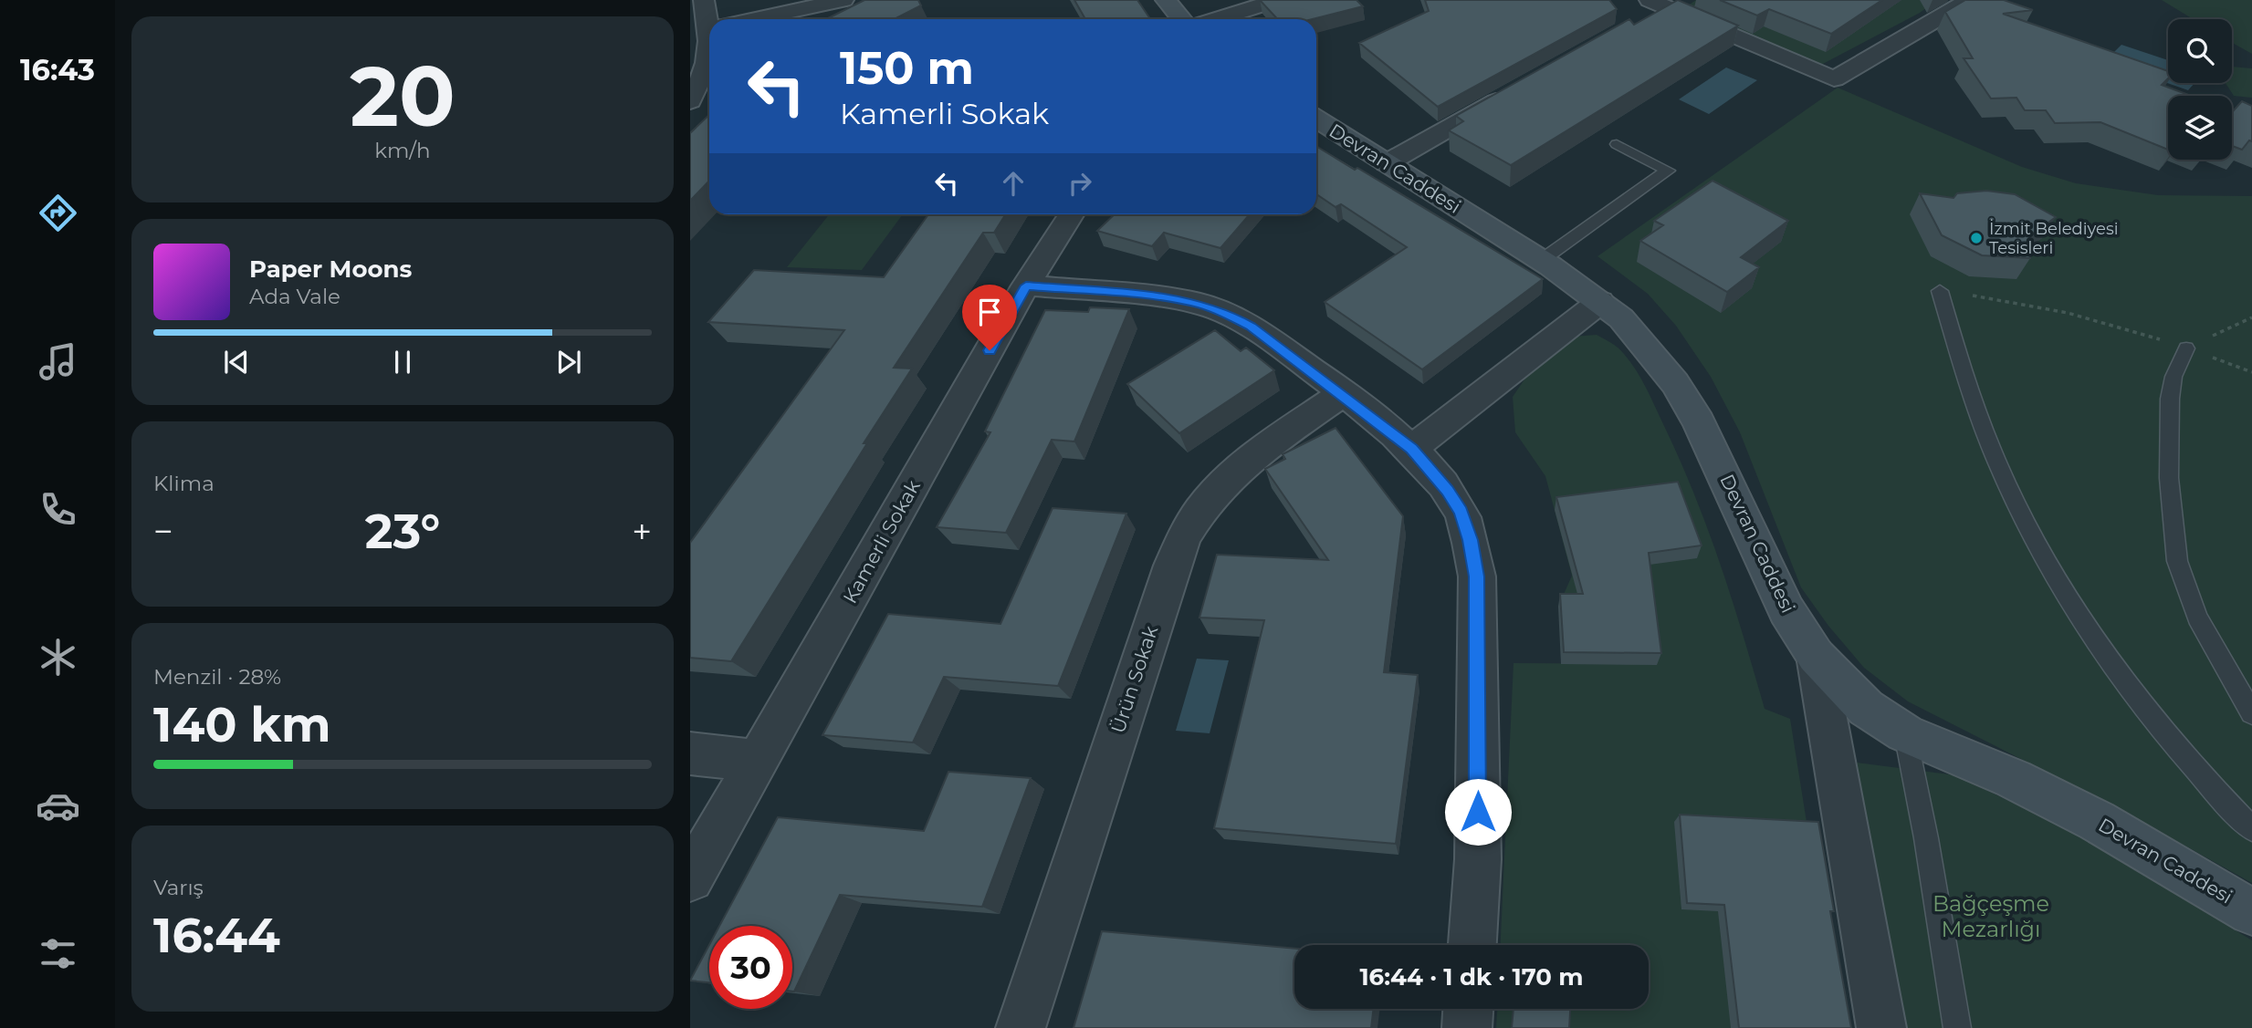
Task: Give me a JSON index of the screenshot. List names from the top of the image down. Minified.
{"streets":{"main road":["Devran Caddesi"],"street":["Kamerli Sokak","Ürün Sokak"]},"parks":["Bağçeşme Mezarlığı"],"places":["İzmit Belediyesi Tesisleri"],"page":{"tabs":"16:43","tile":[["20","km/h"],"Klima",["Menzil · 28%","140 km"],["Varış","16:44"]],"turn":["150 m","Kamerli Sokak"],"song":["Paper Moons","Ada Vale"],"heat":["−","23°","+"],"limit":"30","trip":"16:44 · 1 dk · 170 m"}}
